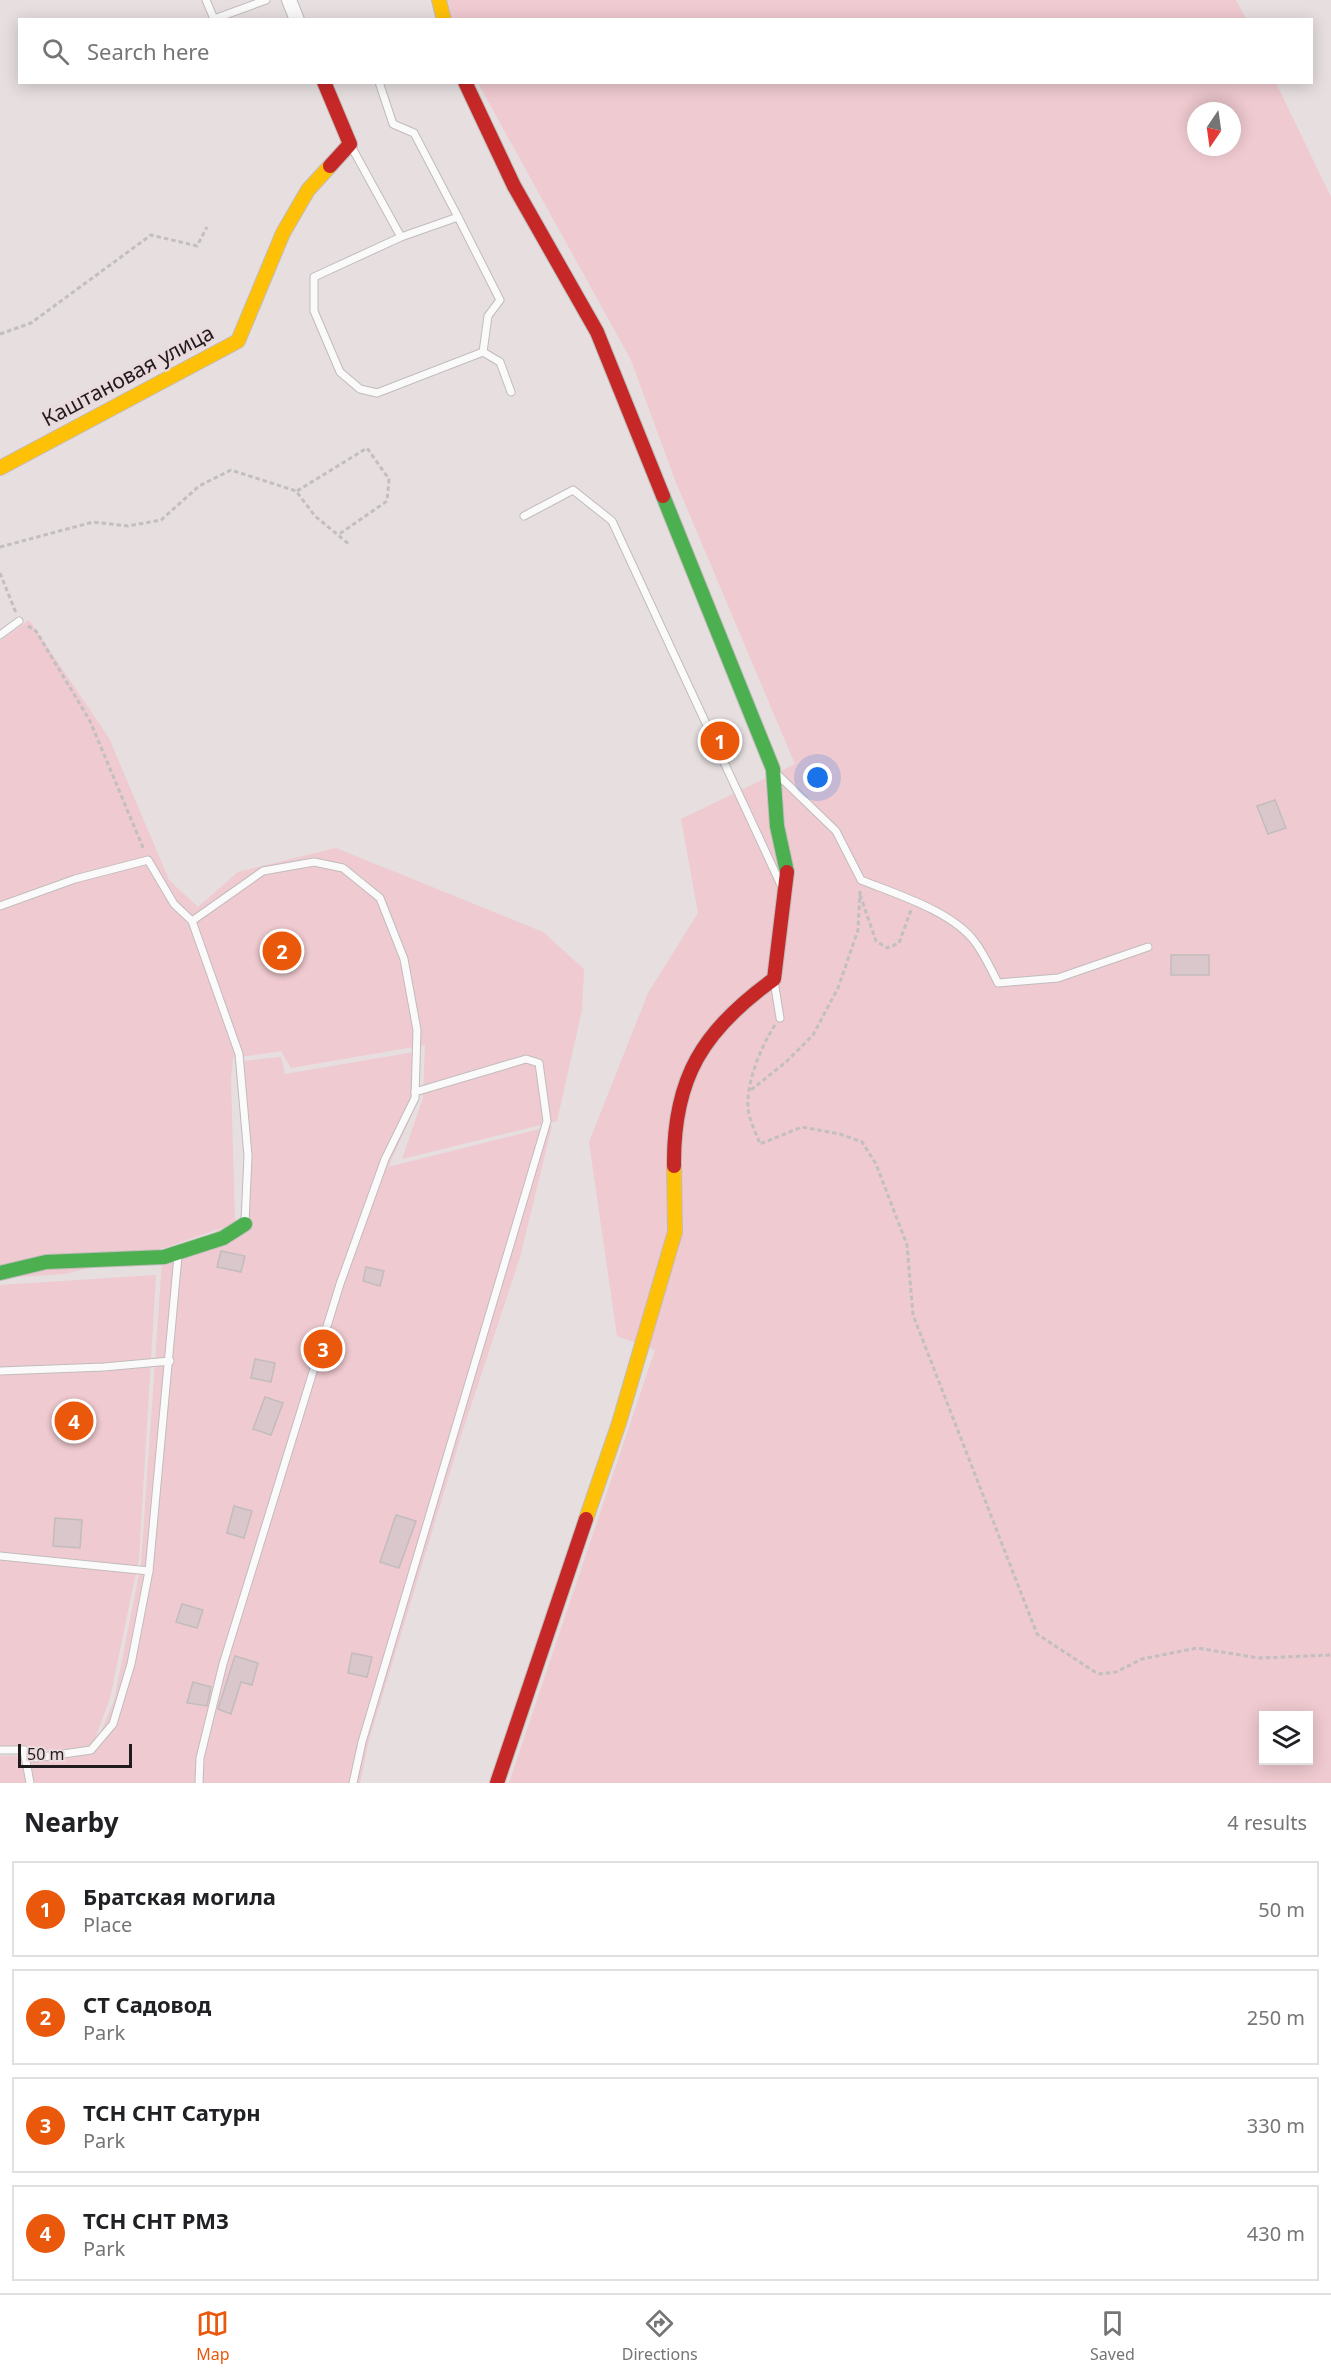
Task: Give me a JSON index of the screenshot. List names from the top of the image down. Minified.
{"streets":{"street":["Каштановая улица"]},"scale_bar":"50 m","north":"bottom","page":{"search":"Search here","pins":["1","2","3","4"],"scale":"50 m","heading":["Nearby","4 results"],"list":[{"mark":"1","name":"Братская могила","note":"Place","value":"50 m"},{"mark":"2","name":"СТ Садовод","note":"Park","value":"250 m"},{"mark":"3","name":"ТСН СНТ Сатурн","note":"Park","value":"330 m"},{"mark":"4","name":"ТСН СНТ РМЗ","note":"Park","value":"430 m"}],"nav":["Map","Directions","Saved"]}}
